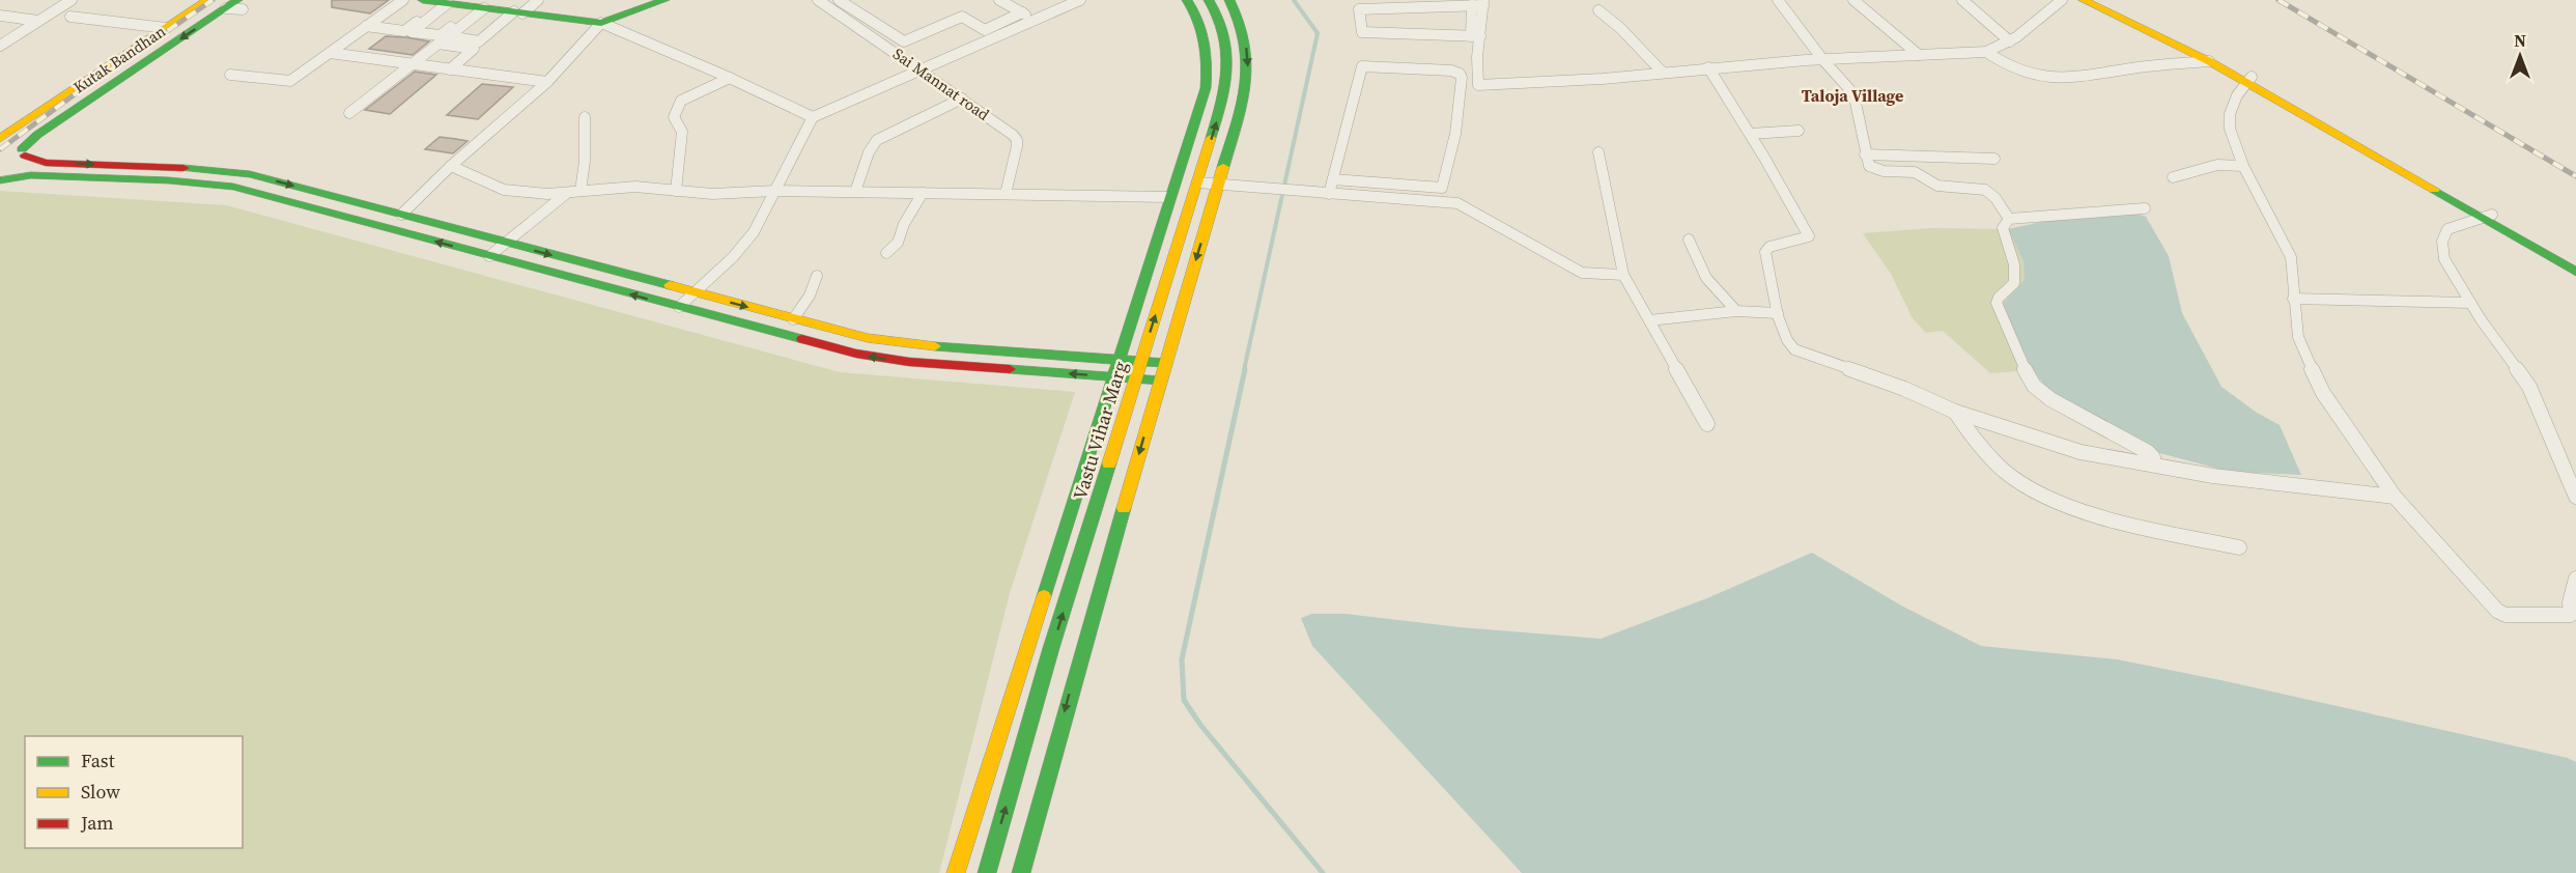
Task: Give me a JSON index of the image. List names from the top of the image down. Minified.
{"streets":{"main road":["Kutak Bandhan","Vastu Vihar Marg"],"street":["Sai Mannat road"]},"districts":["Taloja Village"],"legend":["Fast","Slow","Jam"],"north":"top"}
